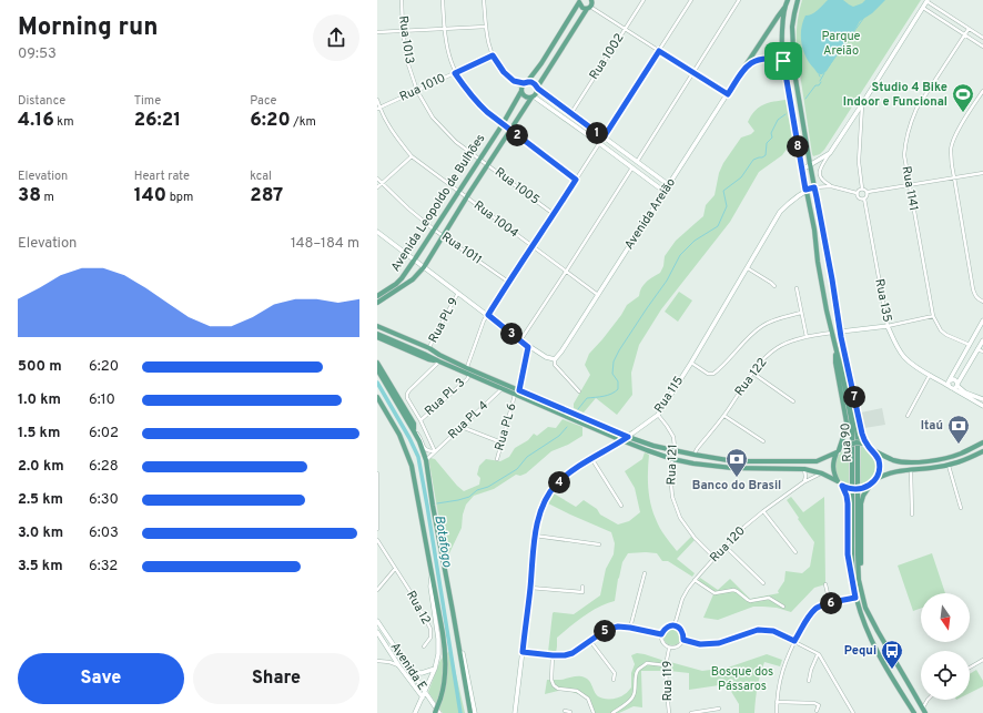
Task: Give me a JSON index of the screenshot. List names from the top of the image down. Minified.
{"streets":{"main road":["Avenida Leopoldo de Bulhões","Rua 90"],"street":["Rua 1013","Rua 1002","Rua 1010","Rua 1005","Rua 1141","Avenida Areião","Rua 1004","Rua 1011","Rua 135","Rua PL 9","Rua 122","Rua 115","Rua PL 3","Rua PL 4","Rua PL 6","Rua 121","Rua 120","Rua 12","Avenida E","Rua 119"]},"crossings":[["Rua 1013","Rua 1010"],["Rua 1013","Rua 1005"],["Rua 1013","Avenida Leopoldo de Bulhões"],["Rua 1010","Rua 1004"],["Rua 1005","Avenida Leopoldo de Bulhões"],["Avenida Leopoldo de Bulhões","Rua 1004"],["Avenida Leopoldo de Bulhões","Rua 1011"],["Avenida Areião","Rua 1004"],["Rua 122","Rua 90"],["Rua 115","Rua 90"],["Rua 115","Rua 121"],["Rua 121","Rua 120"],["Rua 120","Rua 119"]],"water":["Botafogo"],"parks":["Parque Areião","Bosque dos Pássaros"],"places":{"sports":["Studio 4 Bike Indoor e Funcional"],"bank":["Itaú","Banco do Brasil"],"bus stop":["Pequi"]},"north":"bottom","page":{"heading":["Morning run","09:53"],"stats":[["Distance","4.16 km"],["Time","26:21"],["Pace","6:20 /km"],["Elevation","38 m"],["Heart rate","140 bpm"],["kcal","287"]],"pins":["1","2","8","3","7","4","6","5"],"chart":["Elevation","148–184 m"],"list":[{"name":"500 m","note":"6:20"},{"name":"1.0 km","note":"6:10"},{"name":"1.5 km","note":"6:02"},{"name":"2.0 km","note":"6:28"},{"name":"2.5 km","note":"6:30"},{"name":"3.0 km","note":"6:03"},{"name":"3.5 km","note":"6:32"}],"buttons":["Save","Share"]}}
